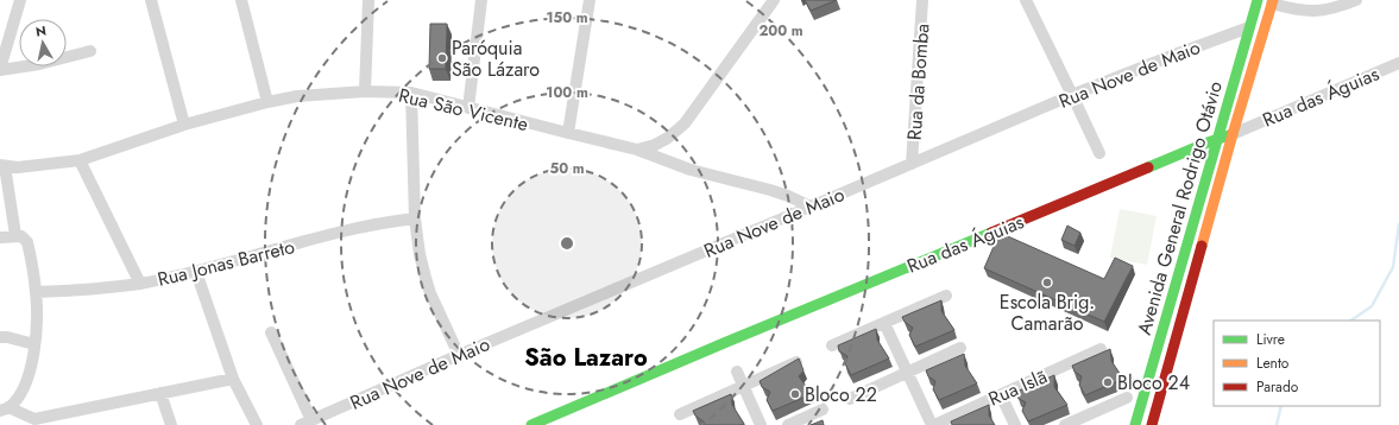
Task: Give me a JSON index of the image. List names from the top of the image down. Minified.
{"streets":{"street":["Rua Nove de Maio","Rua da Bomba","Rua das Águias","Rua São Vicente","Avenida General Rodrigo Otávio","Rua Jonas Barreto","Rua Islã"]},"crossings":[["Rua Nove de Maio","Rua da Bomba"],["Rua Nove de Maio","Rua São Vicente"],["Rua Nove de Maio","Avenida General Rodrigo Otávio"],["Rua das Águias","Avenida General Rodrigo Otávio"]],"districts":["São Lazaro"],"places":["Paróquia São Lázaro","Escola Brig. Camarão","Bloco 24","Bloco 22"],"legend":["Livre","Lento","Parado"],"north":"top","rings":["150 m","200 m","100 m","50 m"]}
